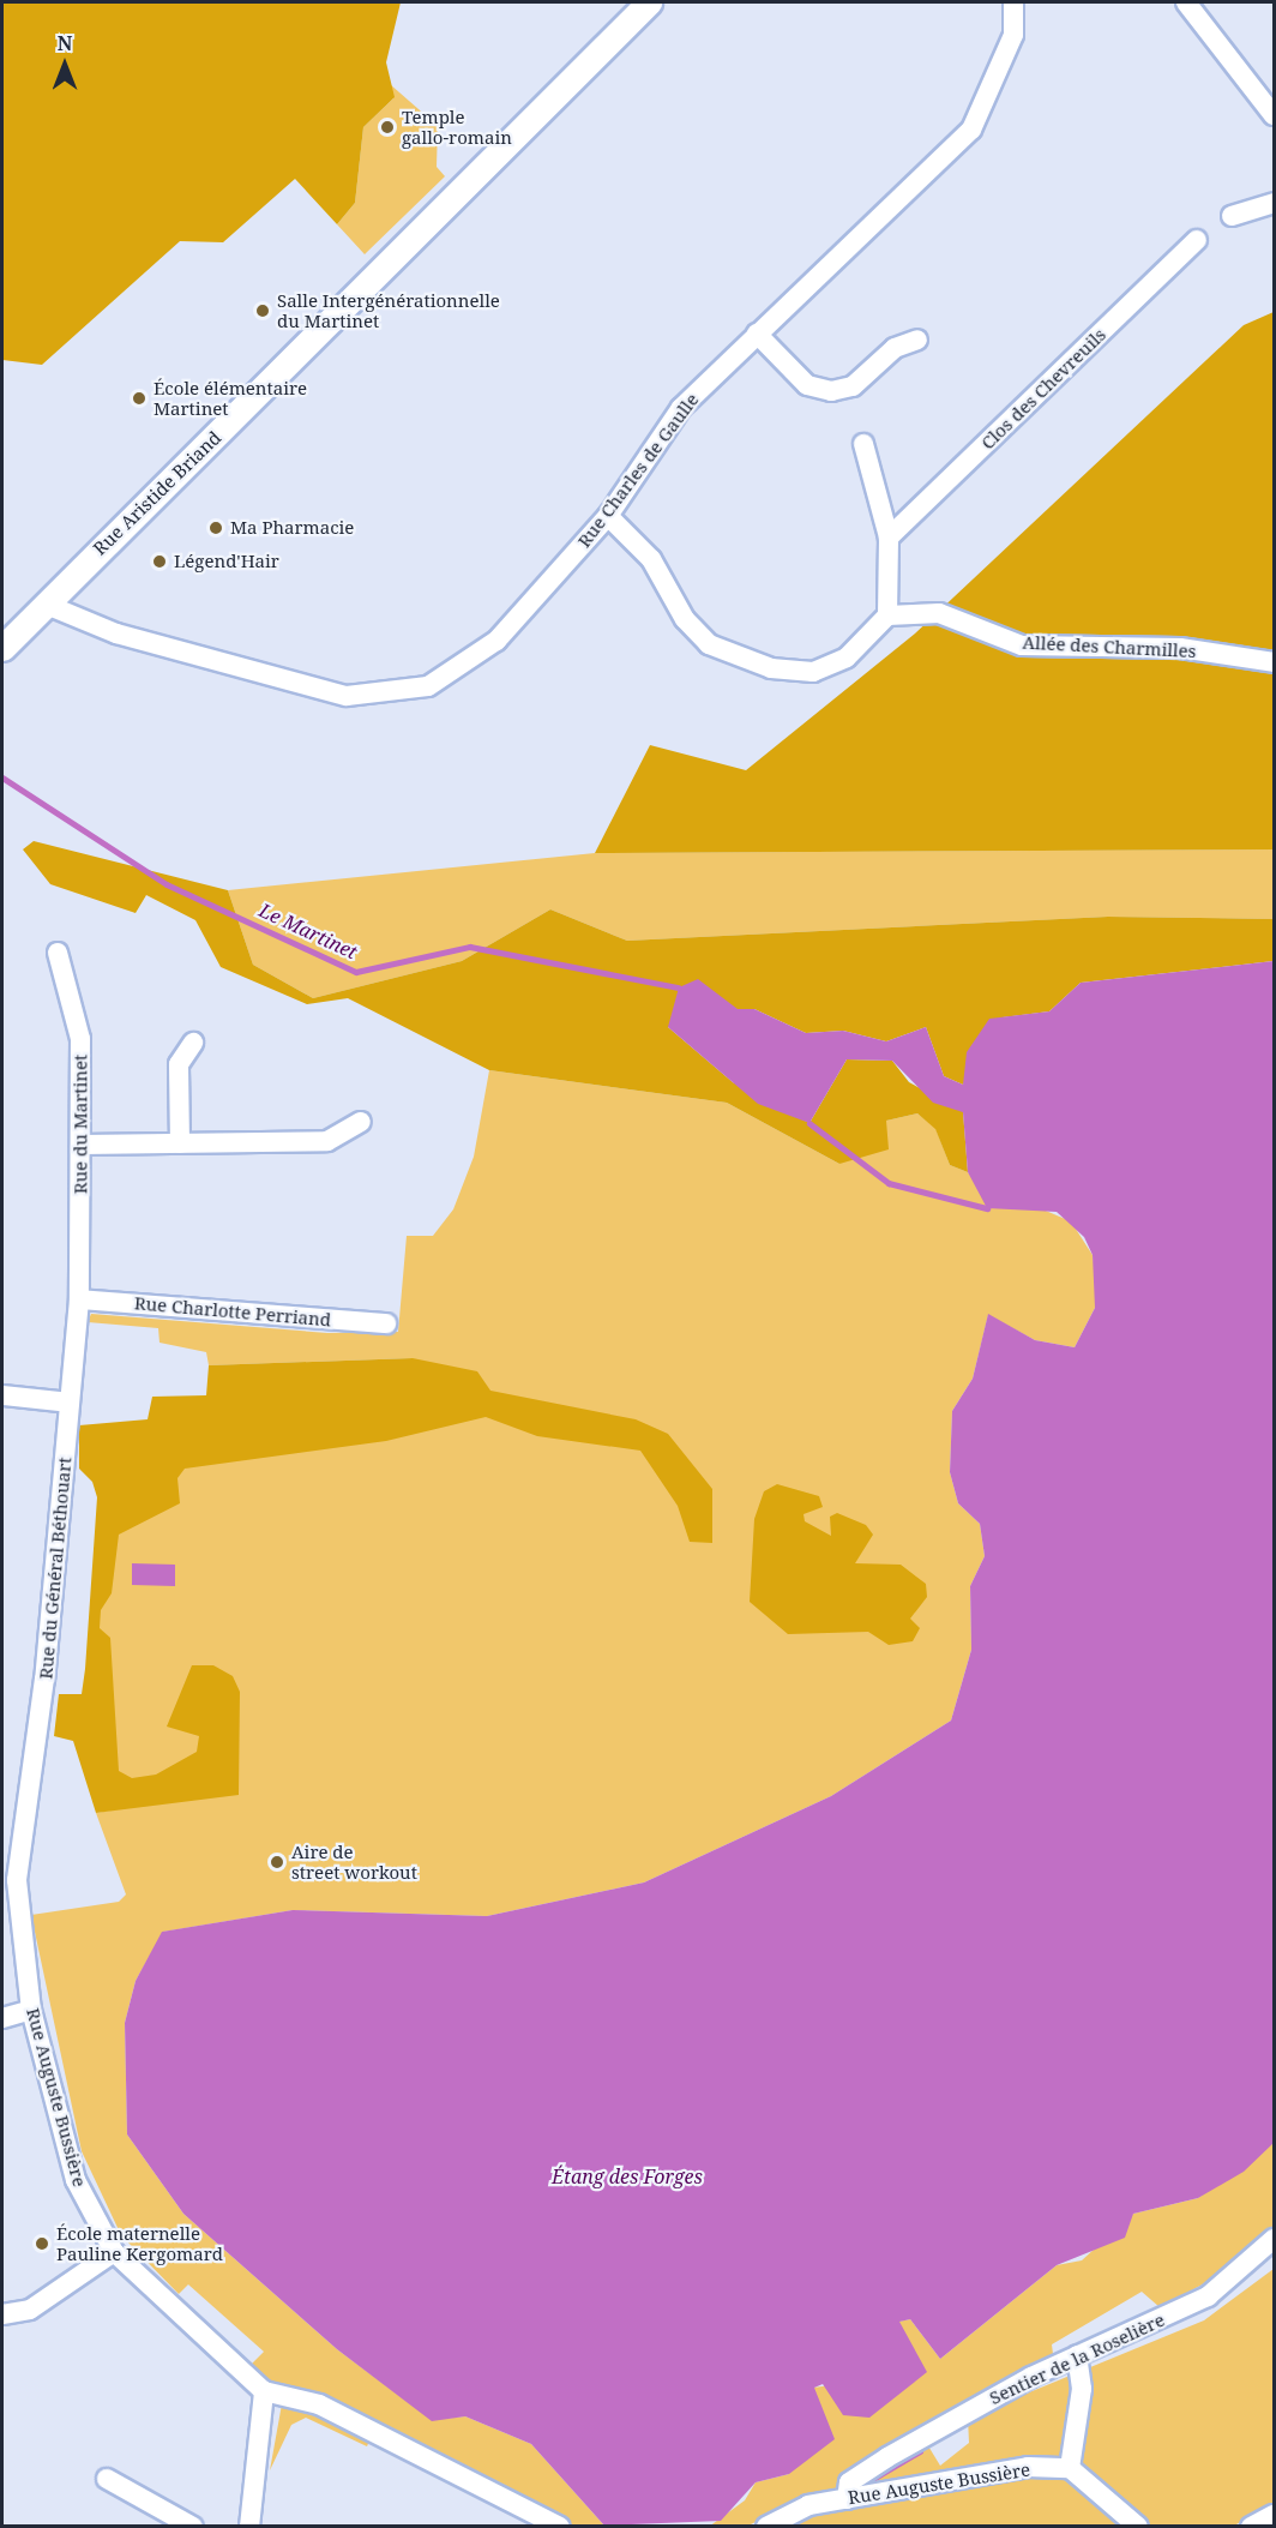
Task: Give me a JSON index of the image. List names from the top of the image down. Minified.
{"streets":{"street":["Clos des Chevreuils","Rue Charles de Gaulle","Rue Aristide Briand","Allée des Charmilles","Rue du Martinet","Rue Charlotte Perriand","Rue du Général Béthouart","Rue Auguste Bussière","Sentier de la Roselière"]},"crossings":[["Rue Charles de Gaulle","Rue Aristide Briand"],["Rue du Martinet","Rue Charlotte Perriand"],["Rue du Martinet","Rue du Général Béthouart"],["Rue Charlotte Perriand","Rue du Général Béthouart"],["Rue du Général Béthouart","Rue Auguste Bussière"],["Rue Auguste Bussière","Sentier de la Roselière"]],"water":["Le Martinet","Étang des Forges"],"places":["Temple gallo-romain","Salle Intergénérationnelle du Martinet","École élémentaire Martinet","Ma Pharmacie","Légend'Hair","Aire de street workout","École maternelle Pauline Kergomard"],"north":"top"}
